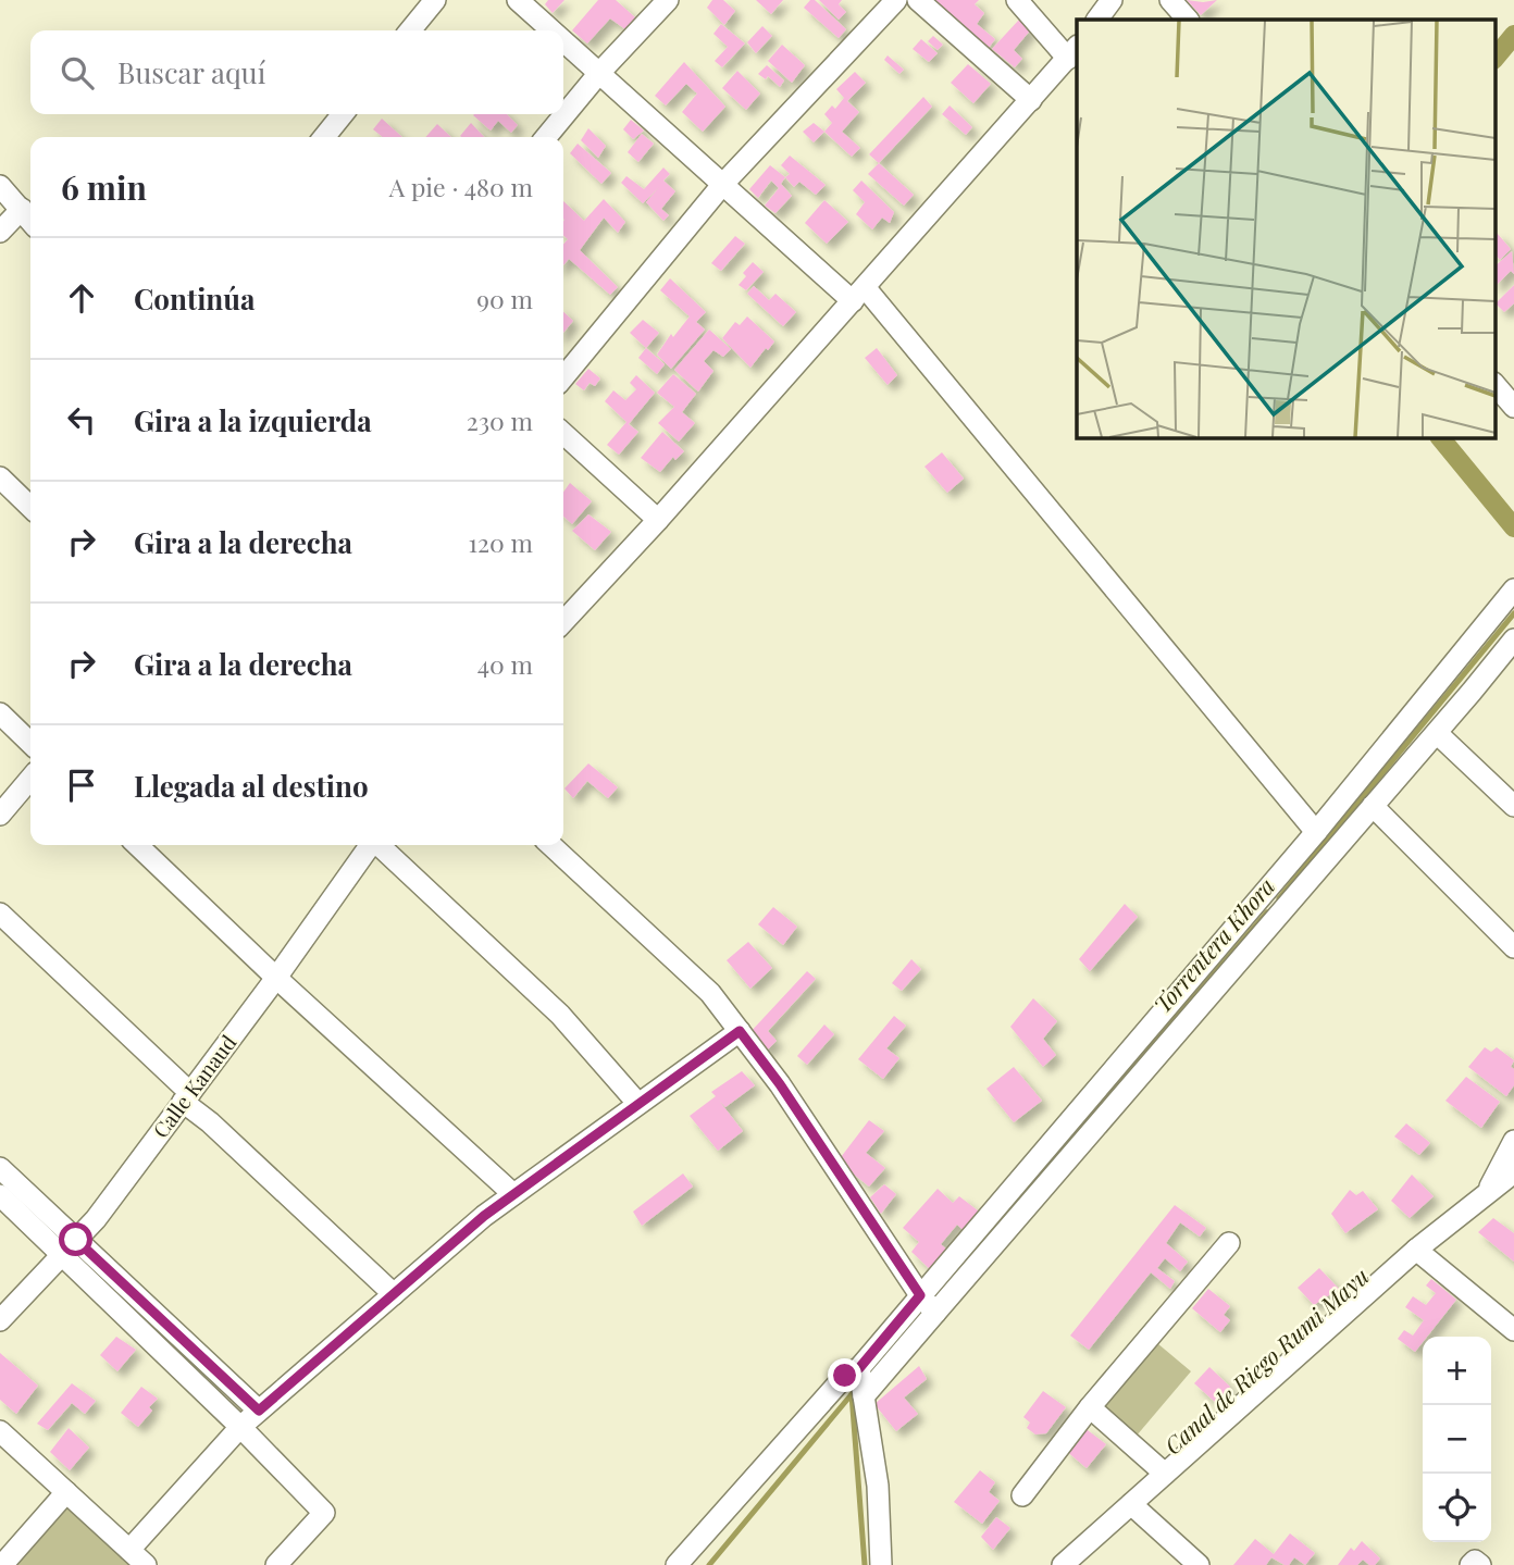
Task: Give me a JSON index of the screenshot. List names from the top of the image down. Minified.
{"streets":{"street":["Calle Kanaud"]},"water":["Torrentera Khora","Canal de Riego Rumi Mayu"],"page":{"search":"Buscar aquí","heading":["6 min","A pie · 480 m"],"list":[["Continúa","90 m"],["Gira a la izquierda","230 m"],["Gira a la derecha","120 m"],["Gira a la derecha","40 m"],"Llegada al destino"],"map_buttons":["+","−"]}}
